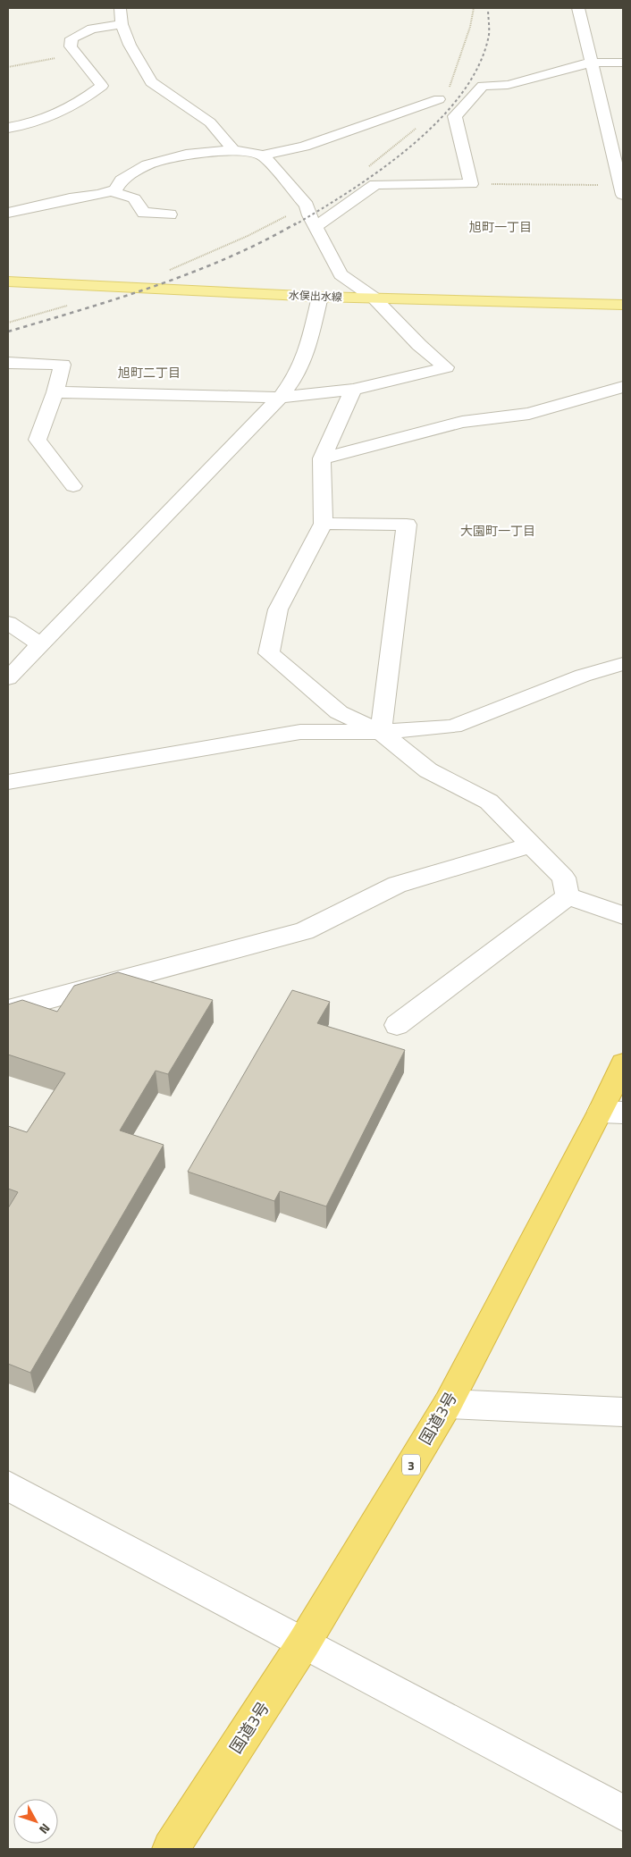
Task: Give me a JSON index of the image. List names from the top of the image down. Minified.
{"streets":{"highway":["国道3号","3"],"main road":["水俣出水線"]},"districts":["旭町一丁目","旭町二丁目","大園町一丁目"],"north":"bottom right"}
